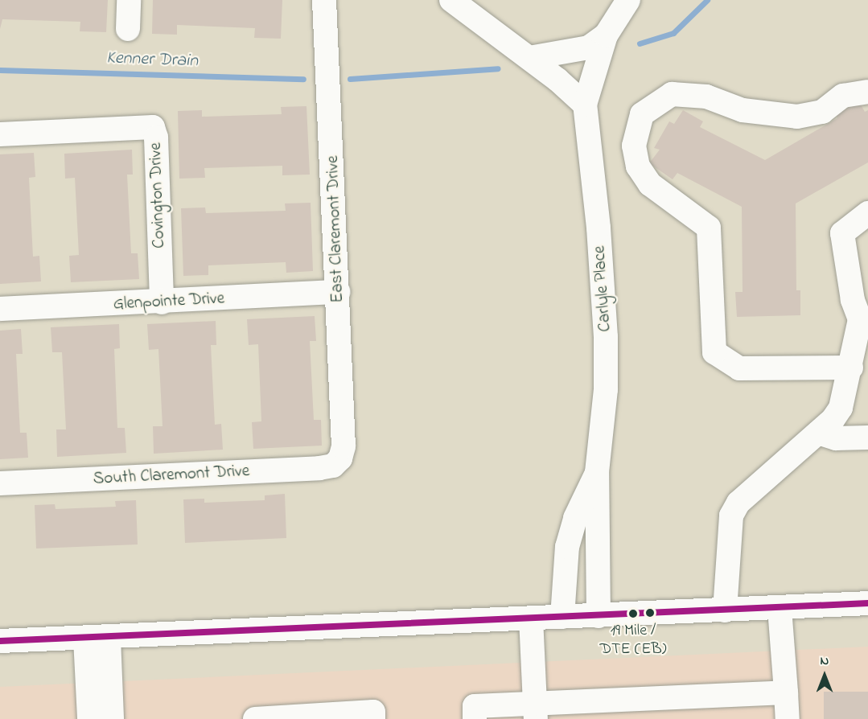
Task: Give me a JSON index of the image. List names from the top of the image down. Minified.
{"streets":{"street":["Covington Drive","East Claremont Drive","Carlyle Place","Glenpointe Drive","South Claremont Drive"]},"crossings":[["Covington Drive","Glenpointe Drive"],["East Claremont Drive","Glenpointe Drive"],["East Claremont Drive","South Claremont Drive"]],"water":["Kenner Drain"],"places":["19 Mile / DTE (EB)"],"north":"top"}
